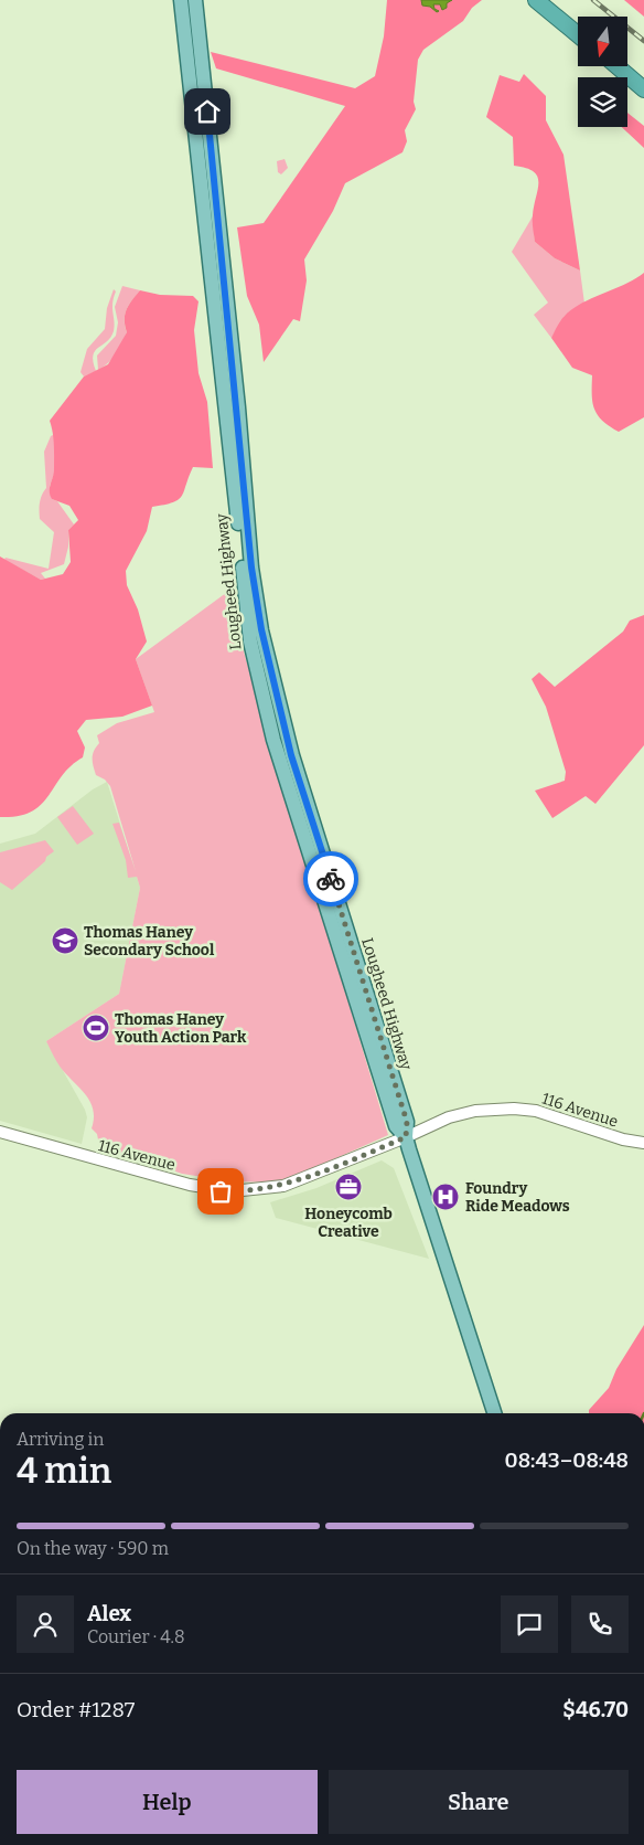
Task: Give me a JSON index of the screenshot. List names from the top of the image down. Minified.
{"streets":{"main road":["Lougheed Highway"],"street":["116 Avenue"]},"crossings":[["Lougheed Highway","116 Avenue"]],"places":{"school or university":["Thomas Haney Secondary School"],"sports":["Thomas Haney Youth Action Park"],"office":["Honeycomb Creative"],"hospital":["Foundry Ride Meadows"]},"north":"bottom","page":{"heading":["4 min","Arriving in","08:43–08:48"],"panel":["Alex","Courier · 4.8","Order #1287","$46.70"],"bar":"On the way · 590 m","buttons":["Help","Share"]}}
